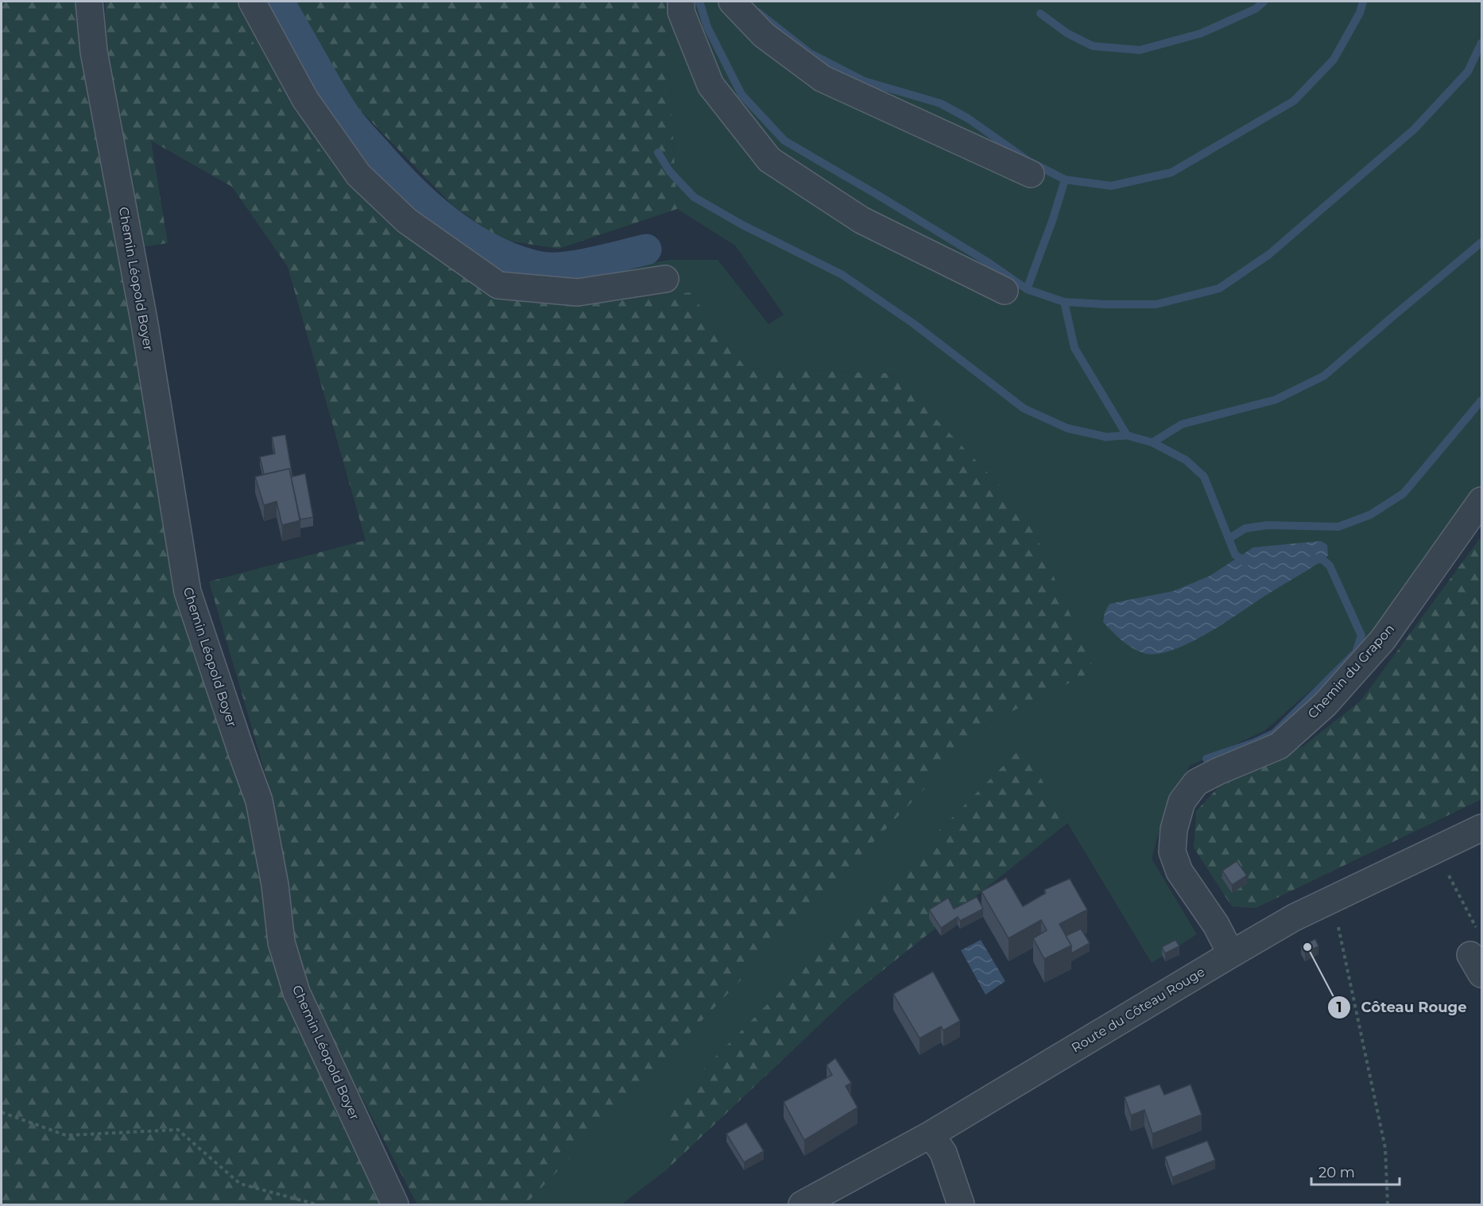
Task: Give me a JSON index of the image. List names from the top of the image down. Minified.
{"streets":{"street":["Chemin Léopold Boyer","Chemin du Grapon","Route du Côteau Rouge"]},"crossings":[["Chemin du Grapon","Route du Côteau Rouge"]],"places":["Côteau Rouge"],"scale_bar":"20 m"}
